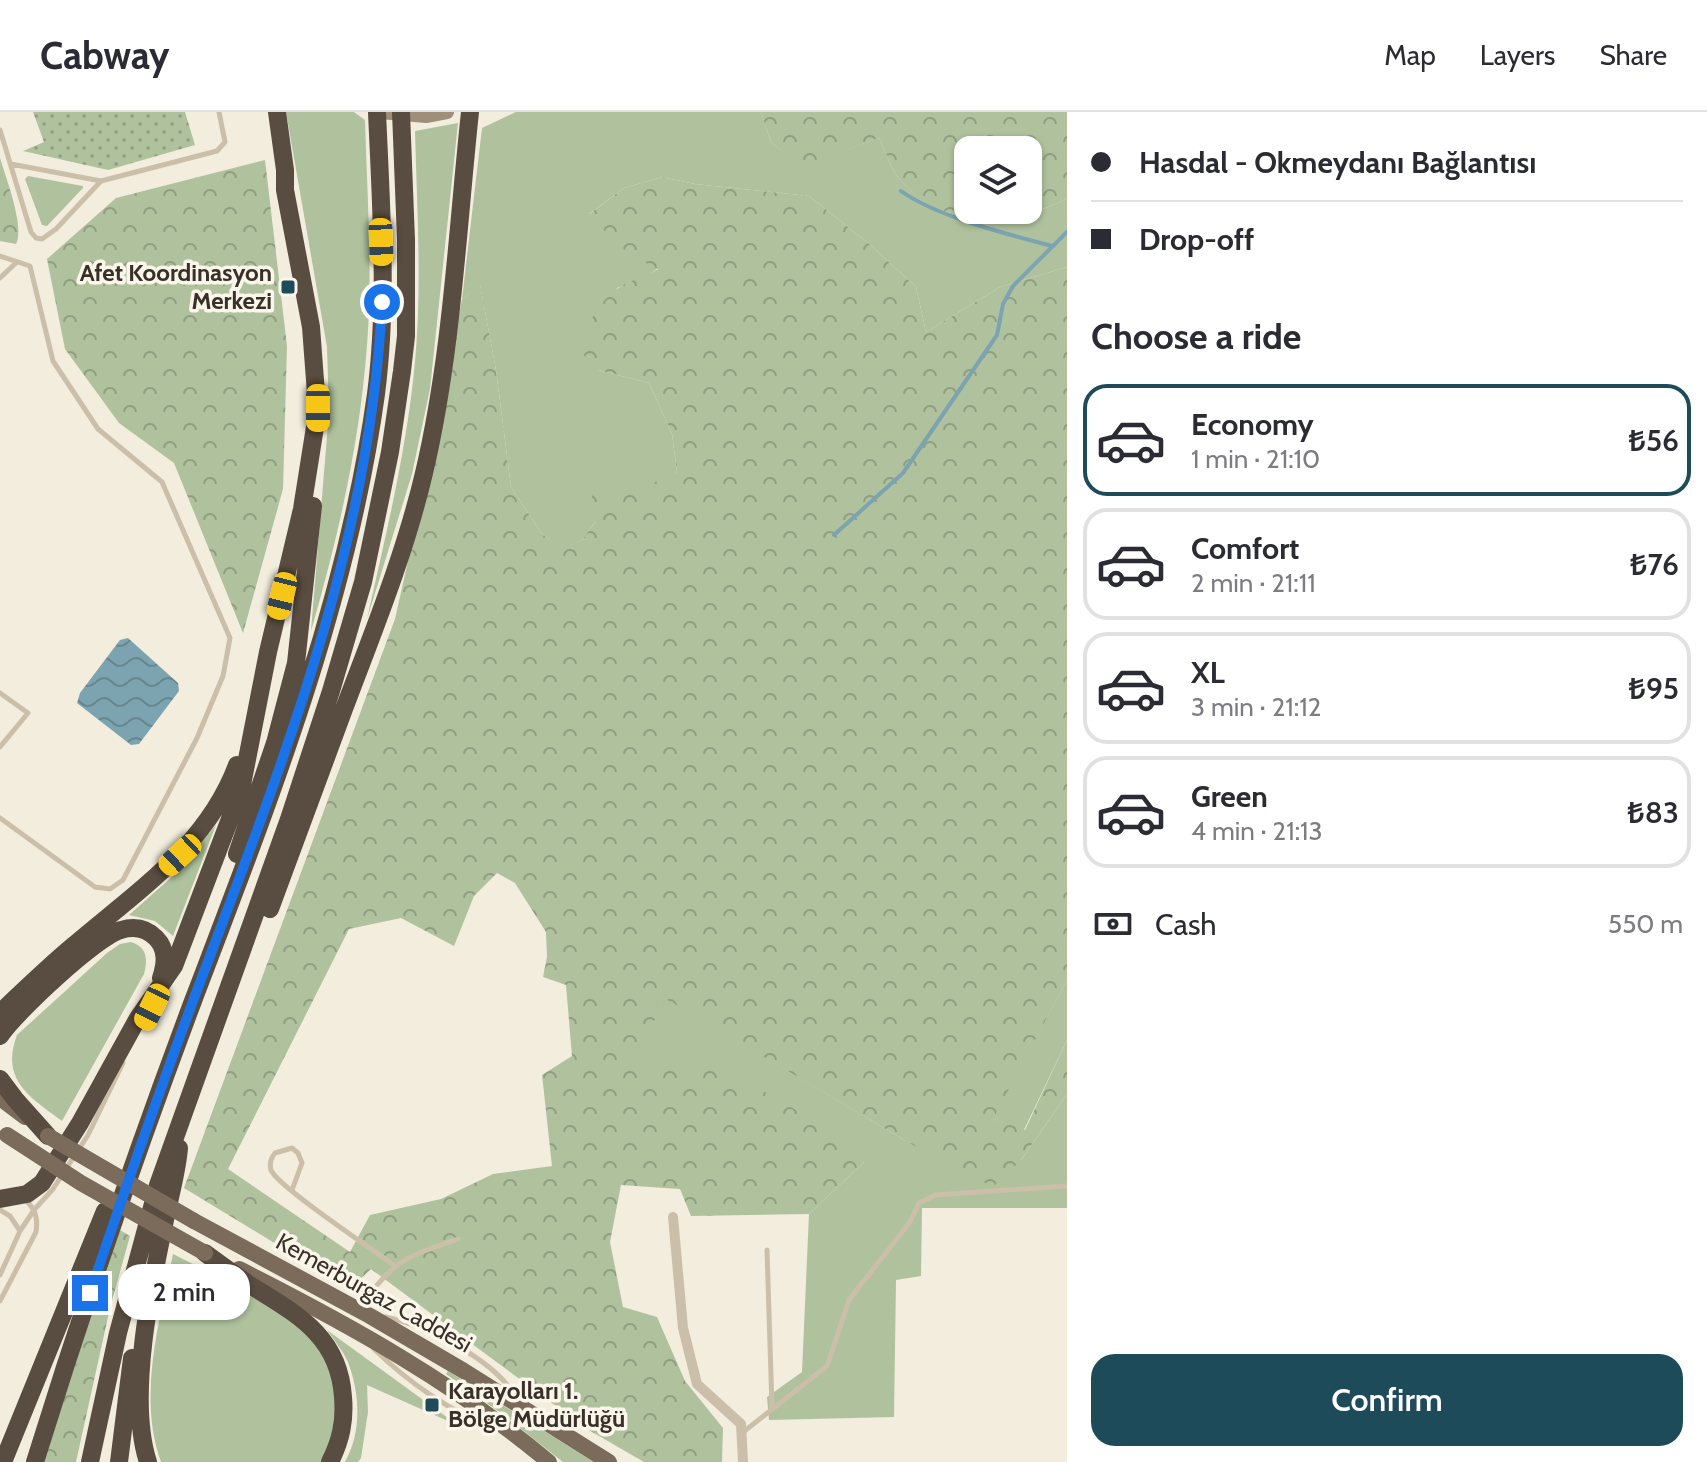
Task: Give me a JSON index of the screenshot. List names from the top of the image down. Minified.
{"streets":{"main road":["Kemerburgaz Caddesi"]},"places":{"transit":["Afet Koordinasyon Merkezi","Karayolları 1. Bölge Müdürlüğü"]},"page":{"header":"Cabway","nav":["Map","Layers","Share"],"banner":["Hasdal - Okmeydanı Bağlantısı","Drop-off"],"heading":"Choose a ride","list":[{"name":"Economy","note":"1 min · 21:10","value":"₺56"},{"name":"Comfort","note":"2 min · 21:11","value":"₺76"},{"name":"XL","note":"3 min · 21:12","value":"₺95"},{"name":"Green","note":"4 min · 21:13","value":"₺83"}],"pay":["Cash","550 m"],"bubble":"2 min","buttons":"Confirm"}}
